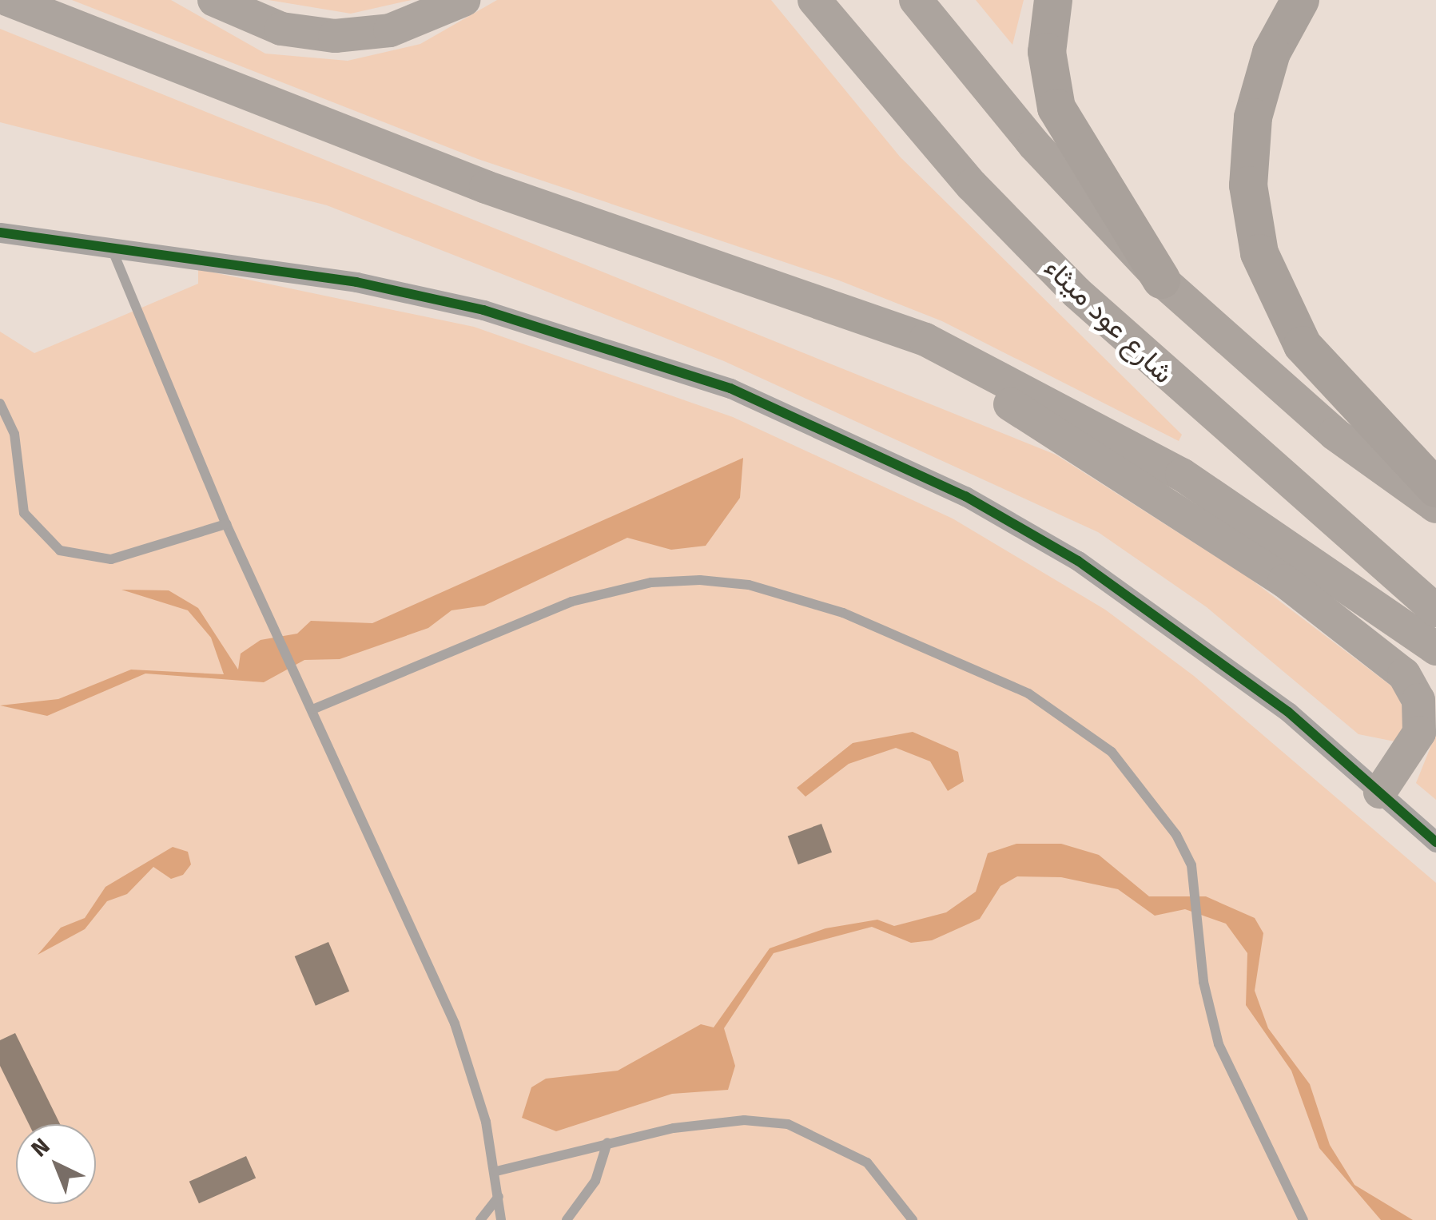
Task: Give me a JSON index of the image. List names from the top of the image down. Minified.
{"streets":{"highway":["شارع عود ميثاء"]},"north":"top left"}
